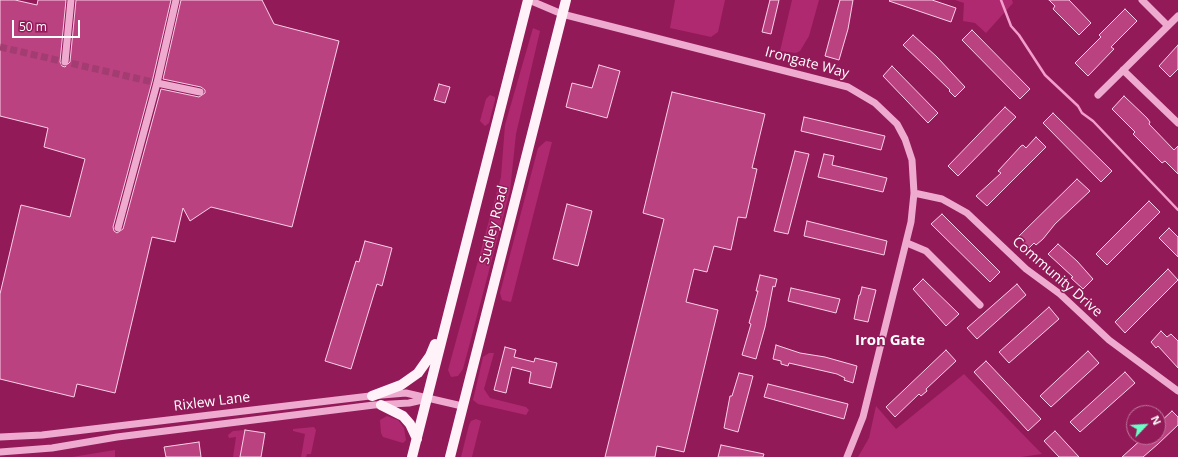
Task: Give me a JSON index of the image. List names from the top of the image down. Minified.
{"streets":{"main road":["Sudley Road"],"street":["Irongate Way","Community Drive","Rixlew Lane"]},"crossings":[["Irongate Way","Sudley Road"],["Irongate Way","Community Drive"],["Sudley Road","Rixlew Lane"]],"districts":["Iron Gate"],"scale_bar":"50 m","north":"top right"}
